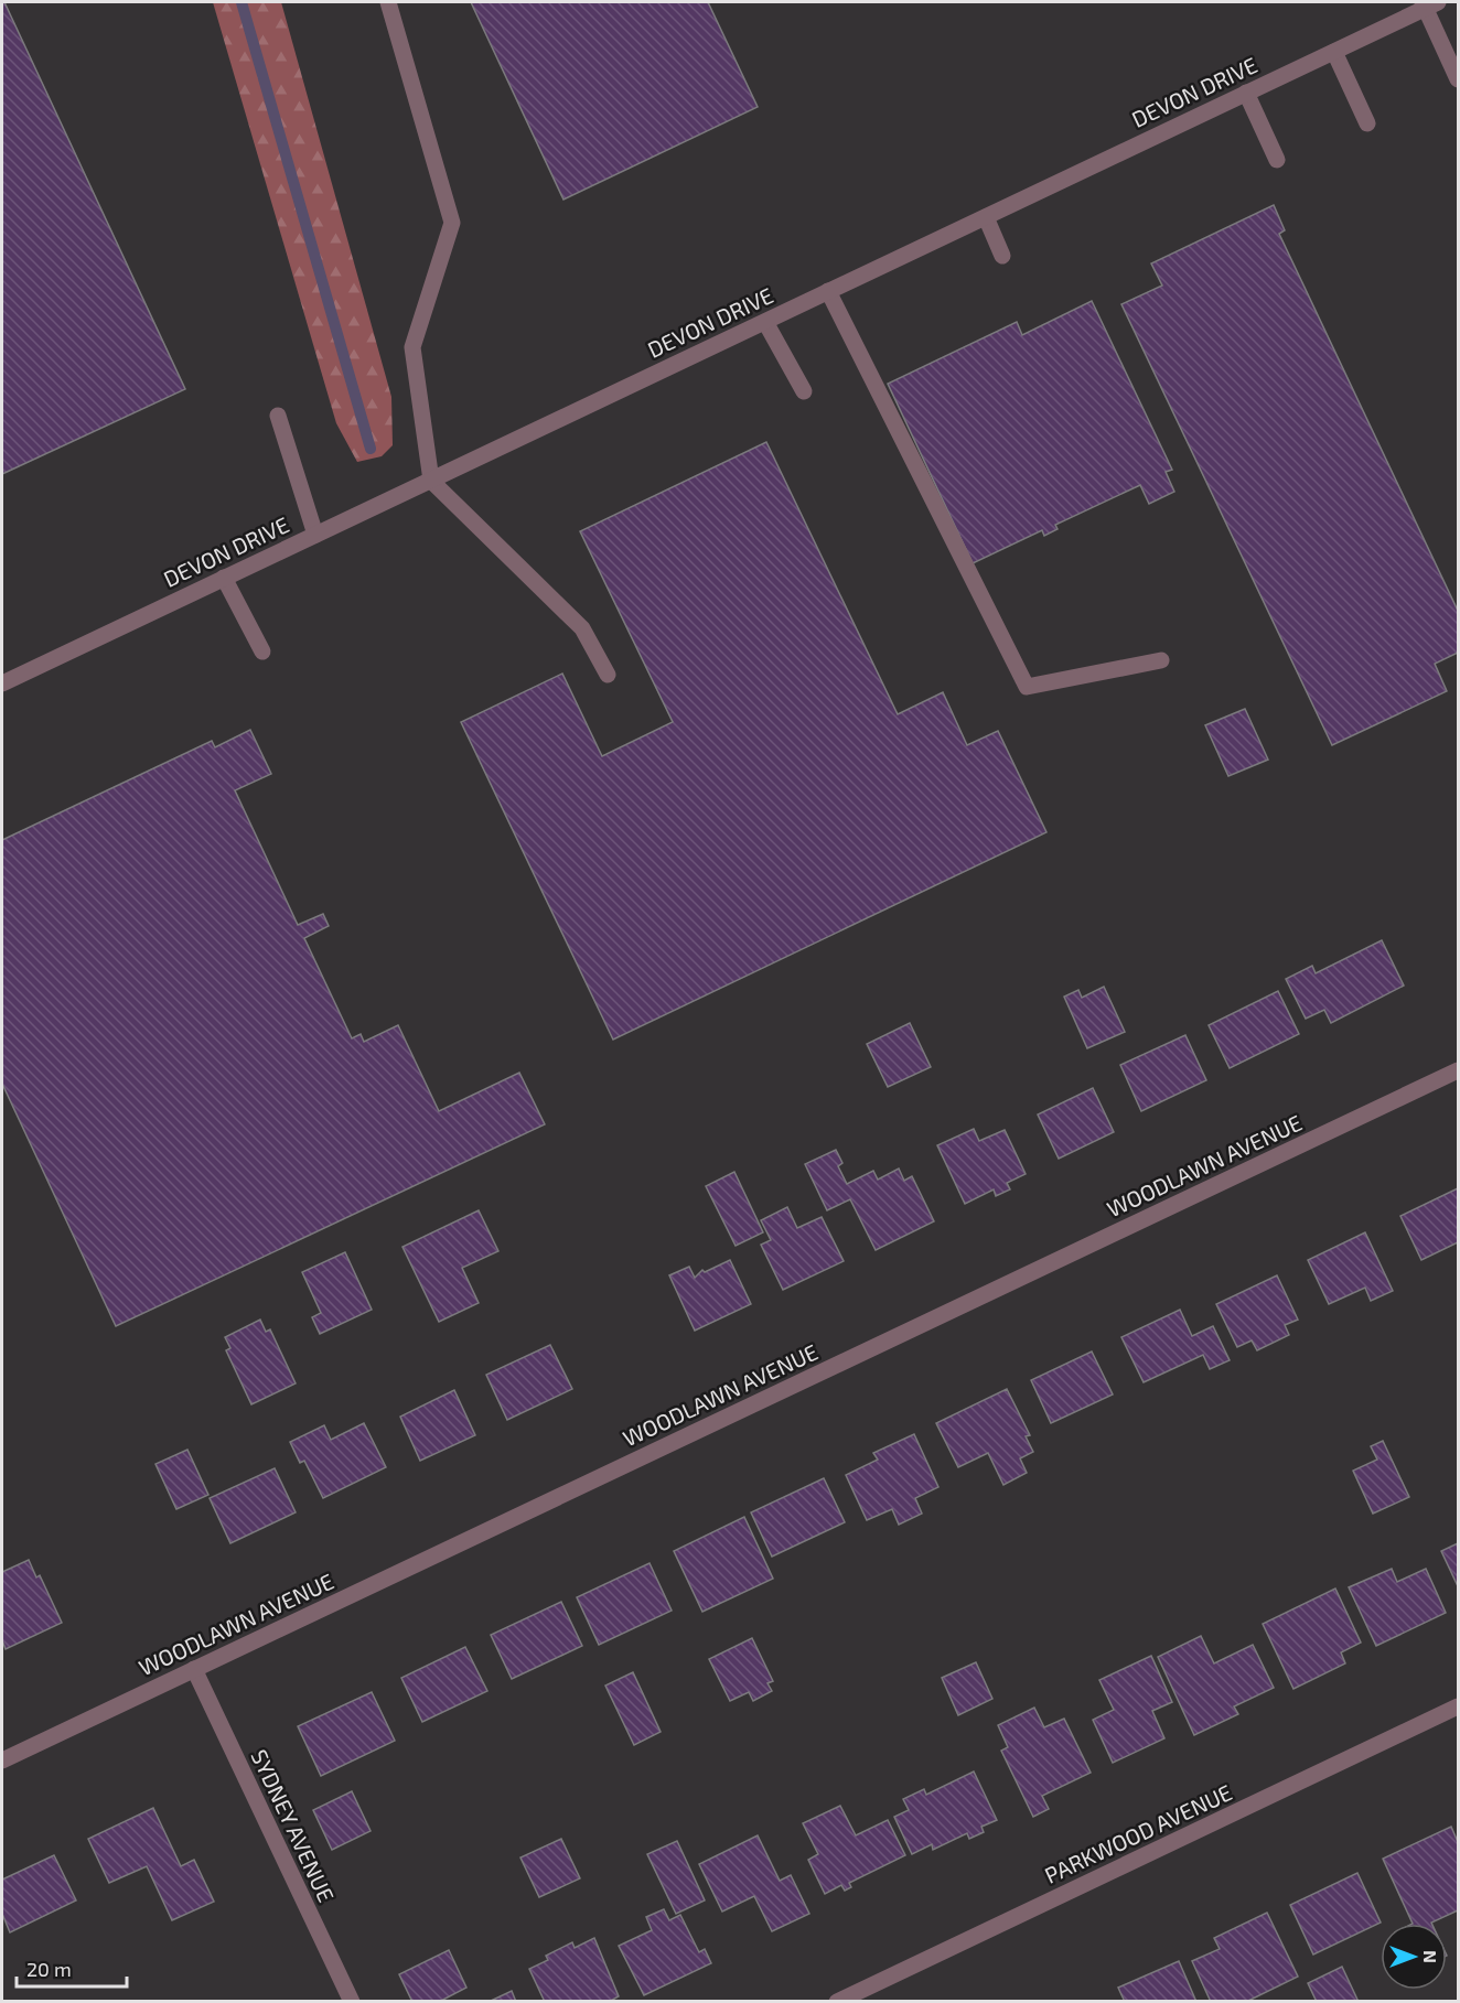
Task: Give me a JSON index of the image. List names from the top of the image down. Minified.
{"streets":{"street":["DEVON DRIVE","WOODLAWN AVENUE","SYDNEY AVENUE","PARKWOOD AVENUE"]},"crossings":[["WOODLAWN AVENUE","SYDNEY AVENUE"]],"scale_bar":"20 m","north":"right"}
